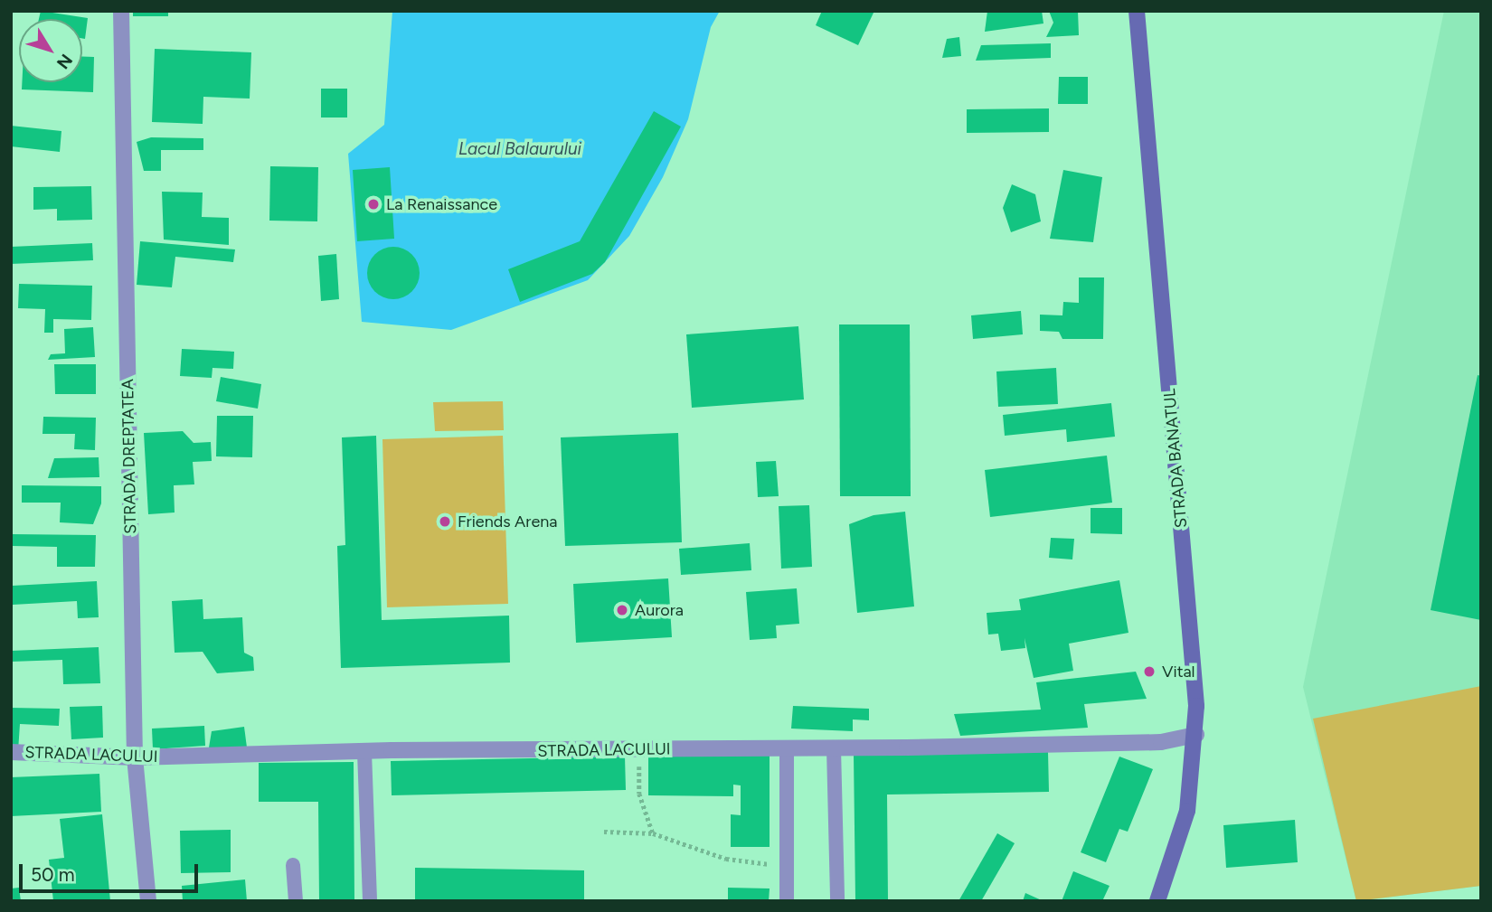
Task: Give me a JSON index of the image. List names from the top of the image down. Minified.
{"streets":{"main road":["STRADA BANATUL"],"street":["STRADA DREPTATEA","STRADA LACULUI"]},"crossings":[["STRADA DREPTATEA","STRADA LACULUI"],["STRADA BANATUL","STRADA LACULUI"]],"water":["Lacul Balaurului"],"places":["La Renaissance","Friends Arena","Aurora","Vital"],"scale_bar":"50 m","north":"bottom right"}
